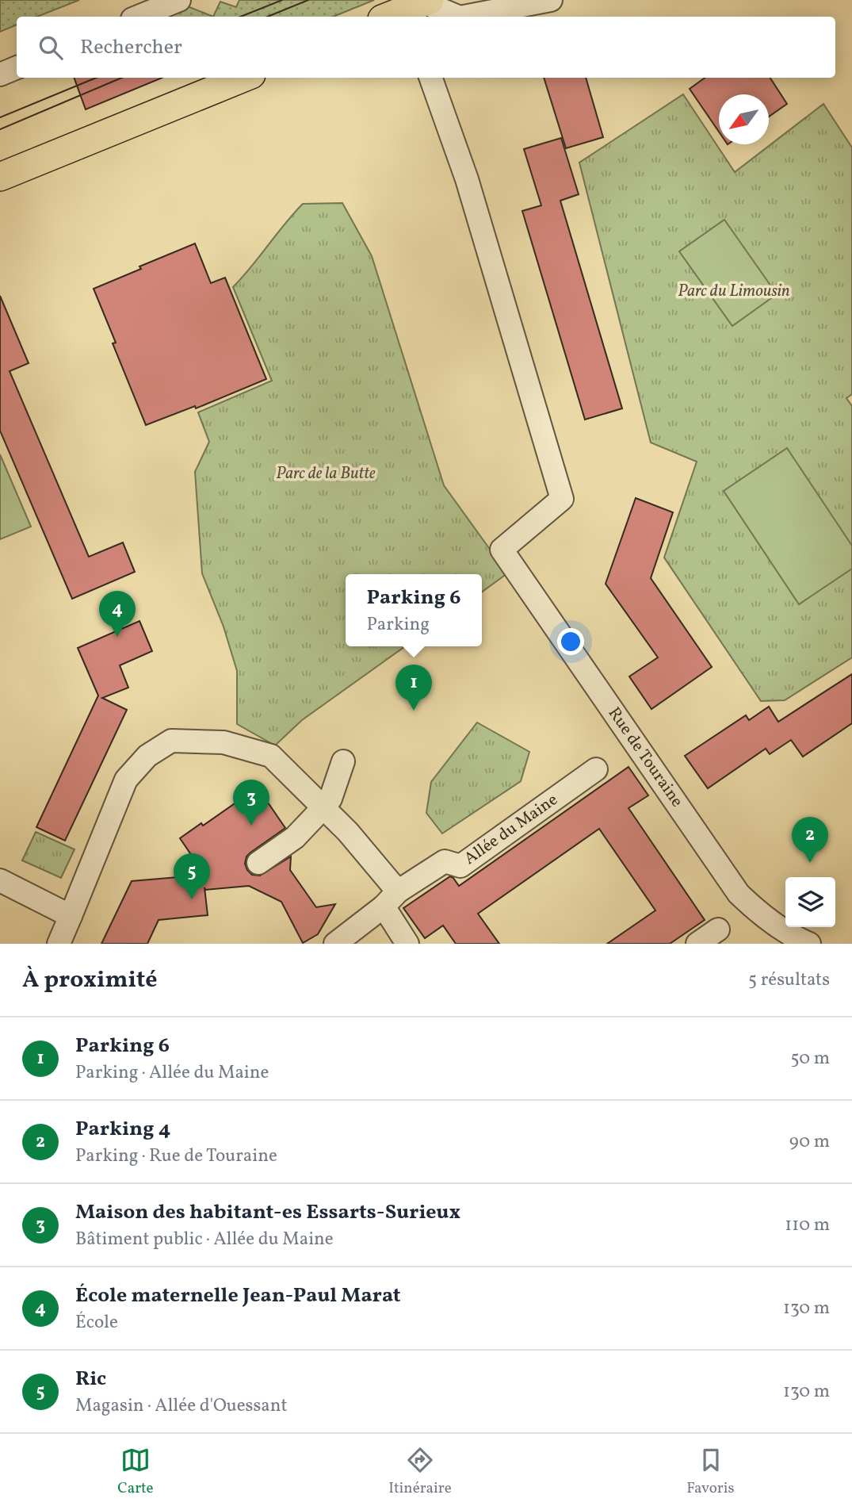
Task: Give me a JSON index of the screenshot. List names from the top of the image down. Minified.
{"streets":{"street":["Rue de Touraine","Allée du Maine"]},"parks":["Parc du Limousin","Parc de la Butte"],"north":"bottom left","page":{"search":"Rechercher","popup":["Parking 6","Parking"],"pins":["4","1","3","2","5"],"heading":["À proximité","5 résultats"],"list":[{"mark":"1","name":"Parking 6","note":"Parking · Allée du Maine","value":"50 m"},{"mark":"2","name":"Parking 4","note":"Parking · Rue de Touraine","value":"90 m"},{"mark":"3","name":"Maison des habitant-es Essarts-Surieux","note":"Bâtiment public · Allée du Maine","value":"110 m"},{"mark":"4","name":"École maternelle Jean-Paul Marat","note":"École","value":"130 m"},{"mark":"5","name":"Ric","note":"Magasin · Allée d'Ouessant","value":"130 m"}],"nav":["Carte","Itinéraire","Favoris"]}}
